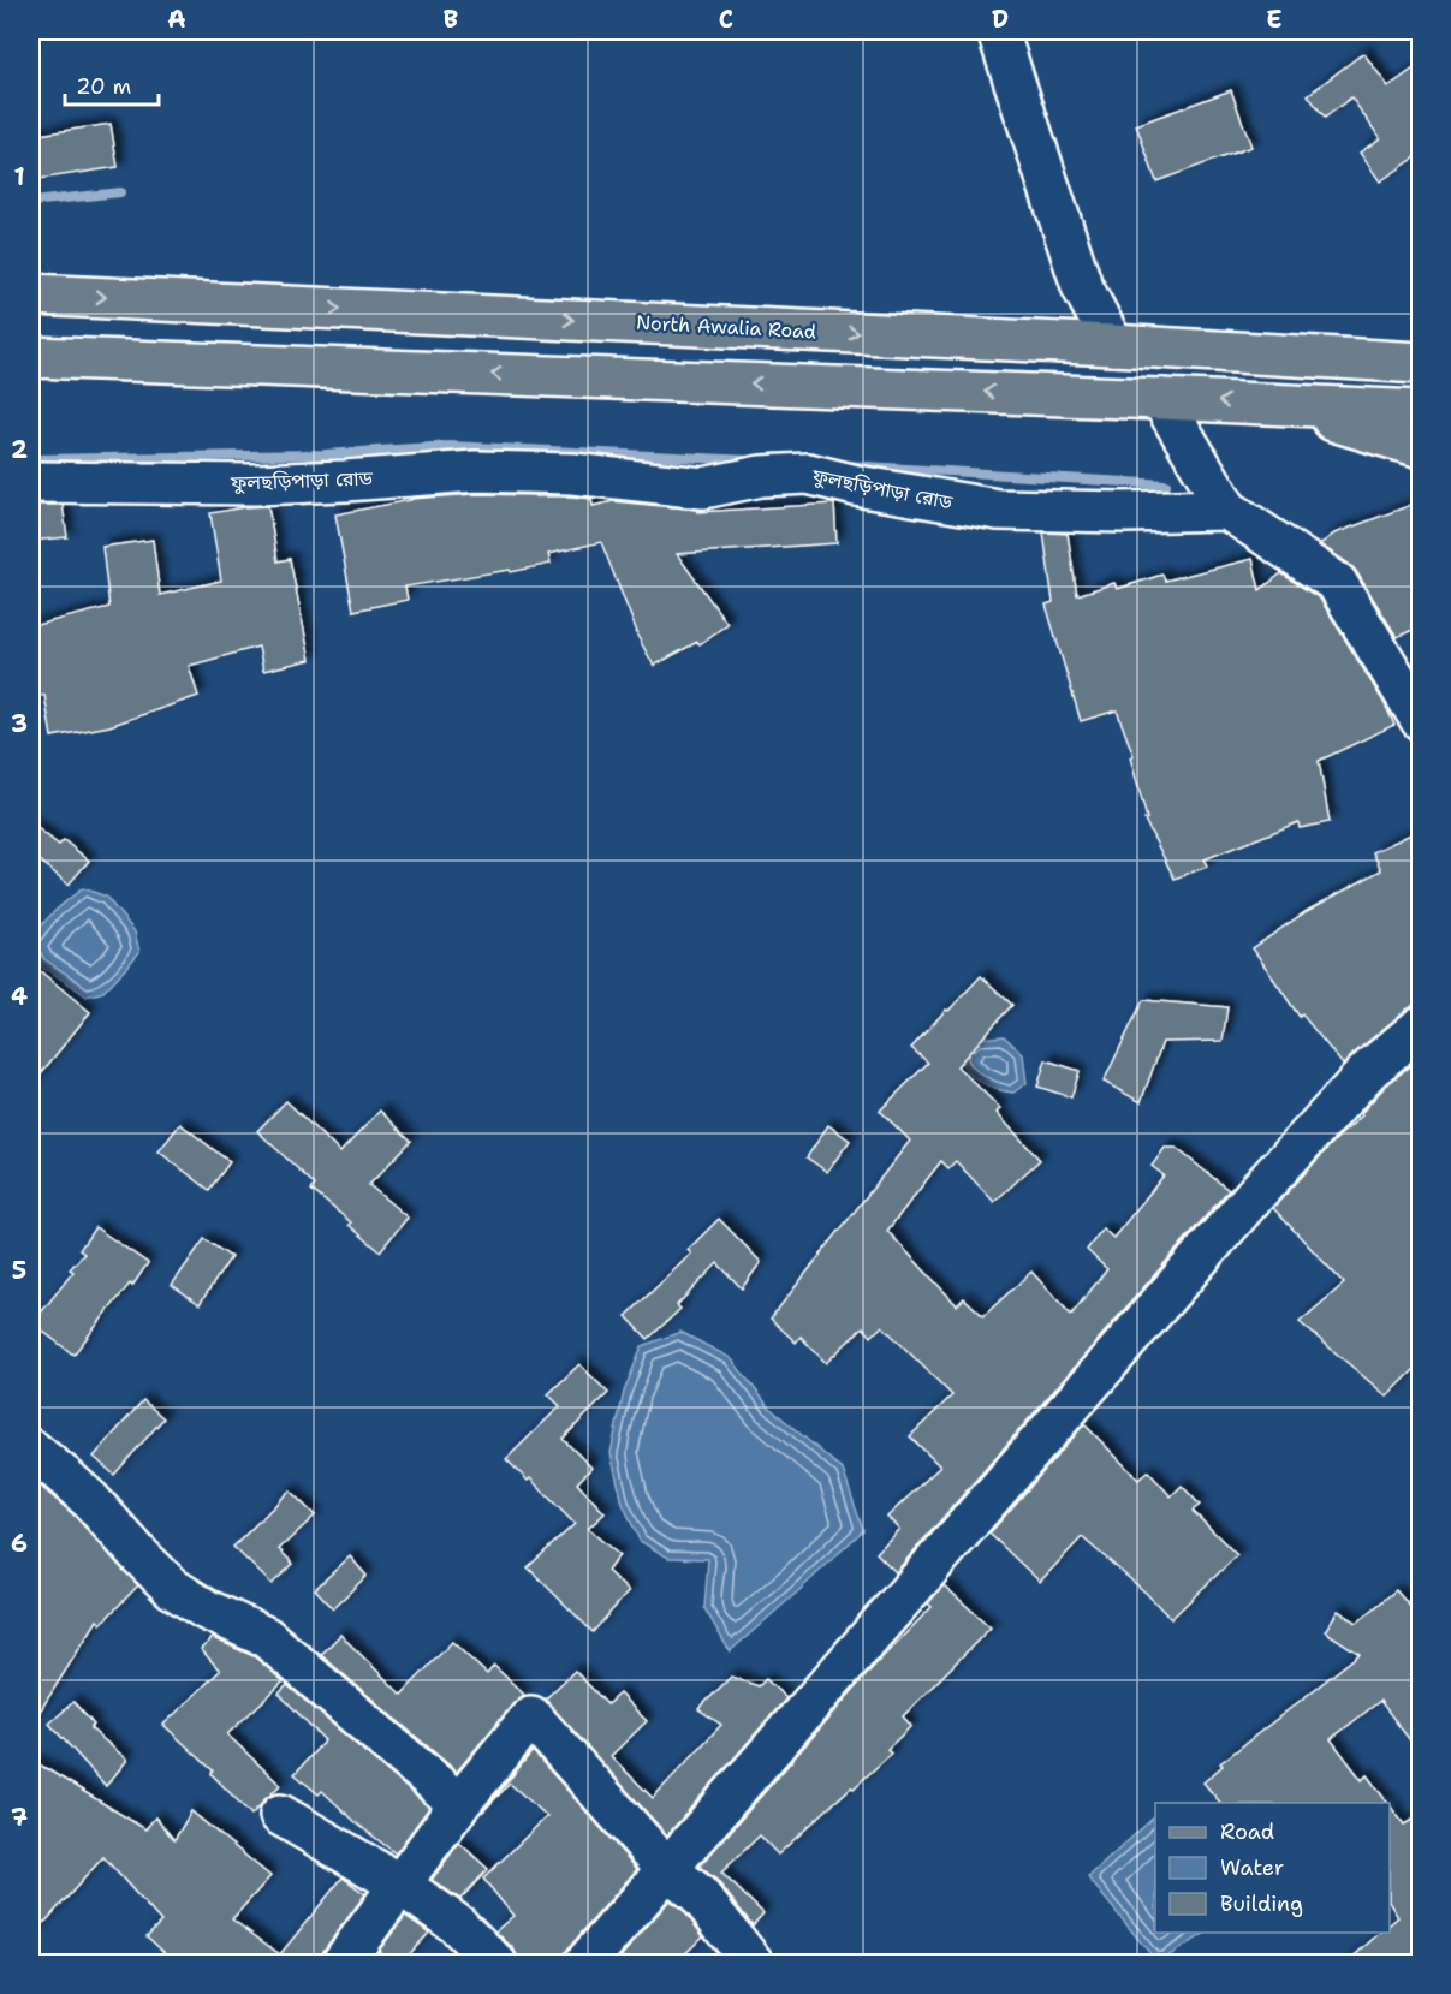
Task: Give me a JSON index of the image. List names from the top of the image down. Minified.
{"streets":{"main road":["North Awalia Road"],"street":["ফুলছড়িপাড়া রোড"]},"legend":["Road","Water","Building"],"scale_bar":"20 m","grid":{"columns":["A","B","C","D","E"],"rows":["1","2","3","4","5","6","7"]}}
